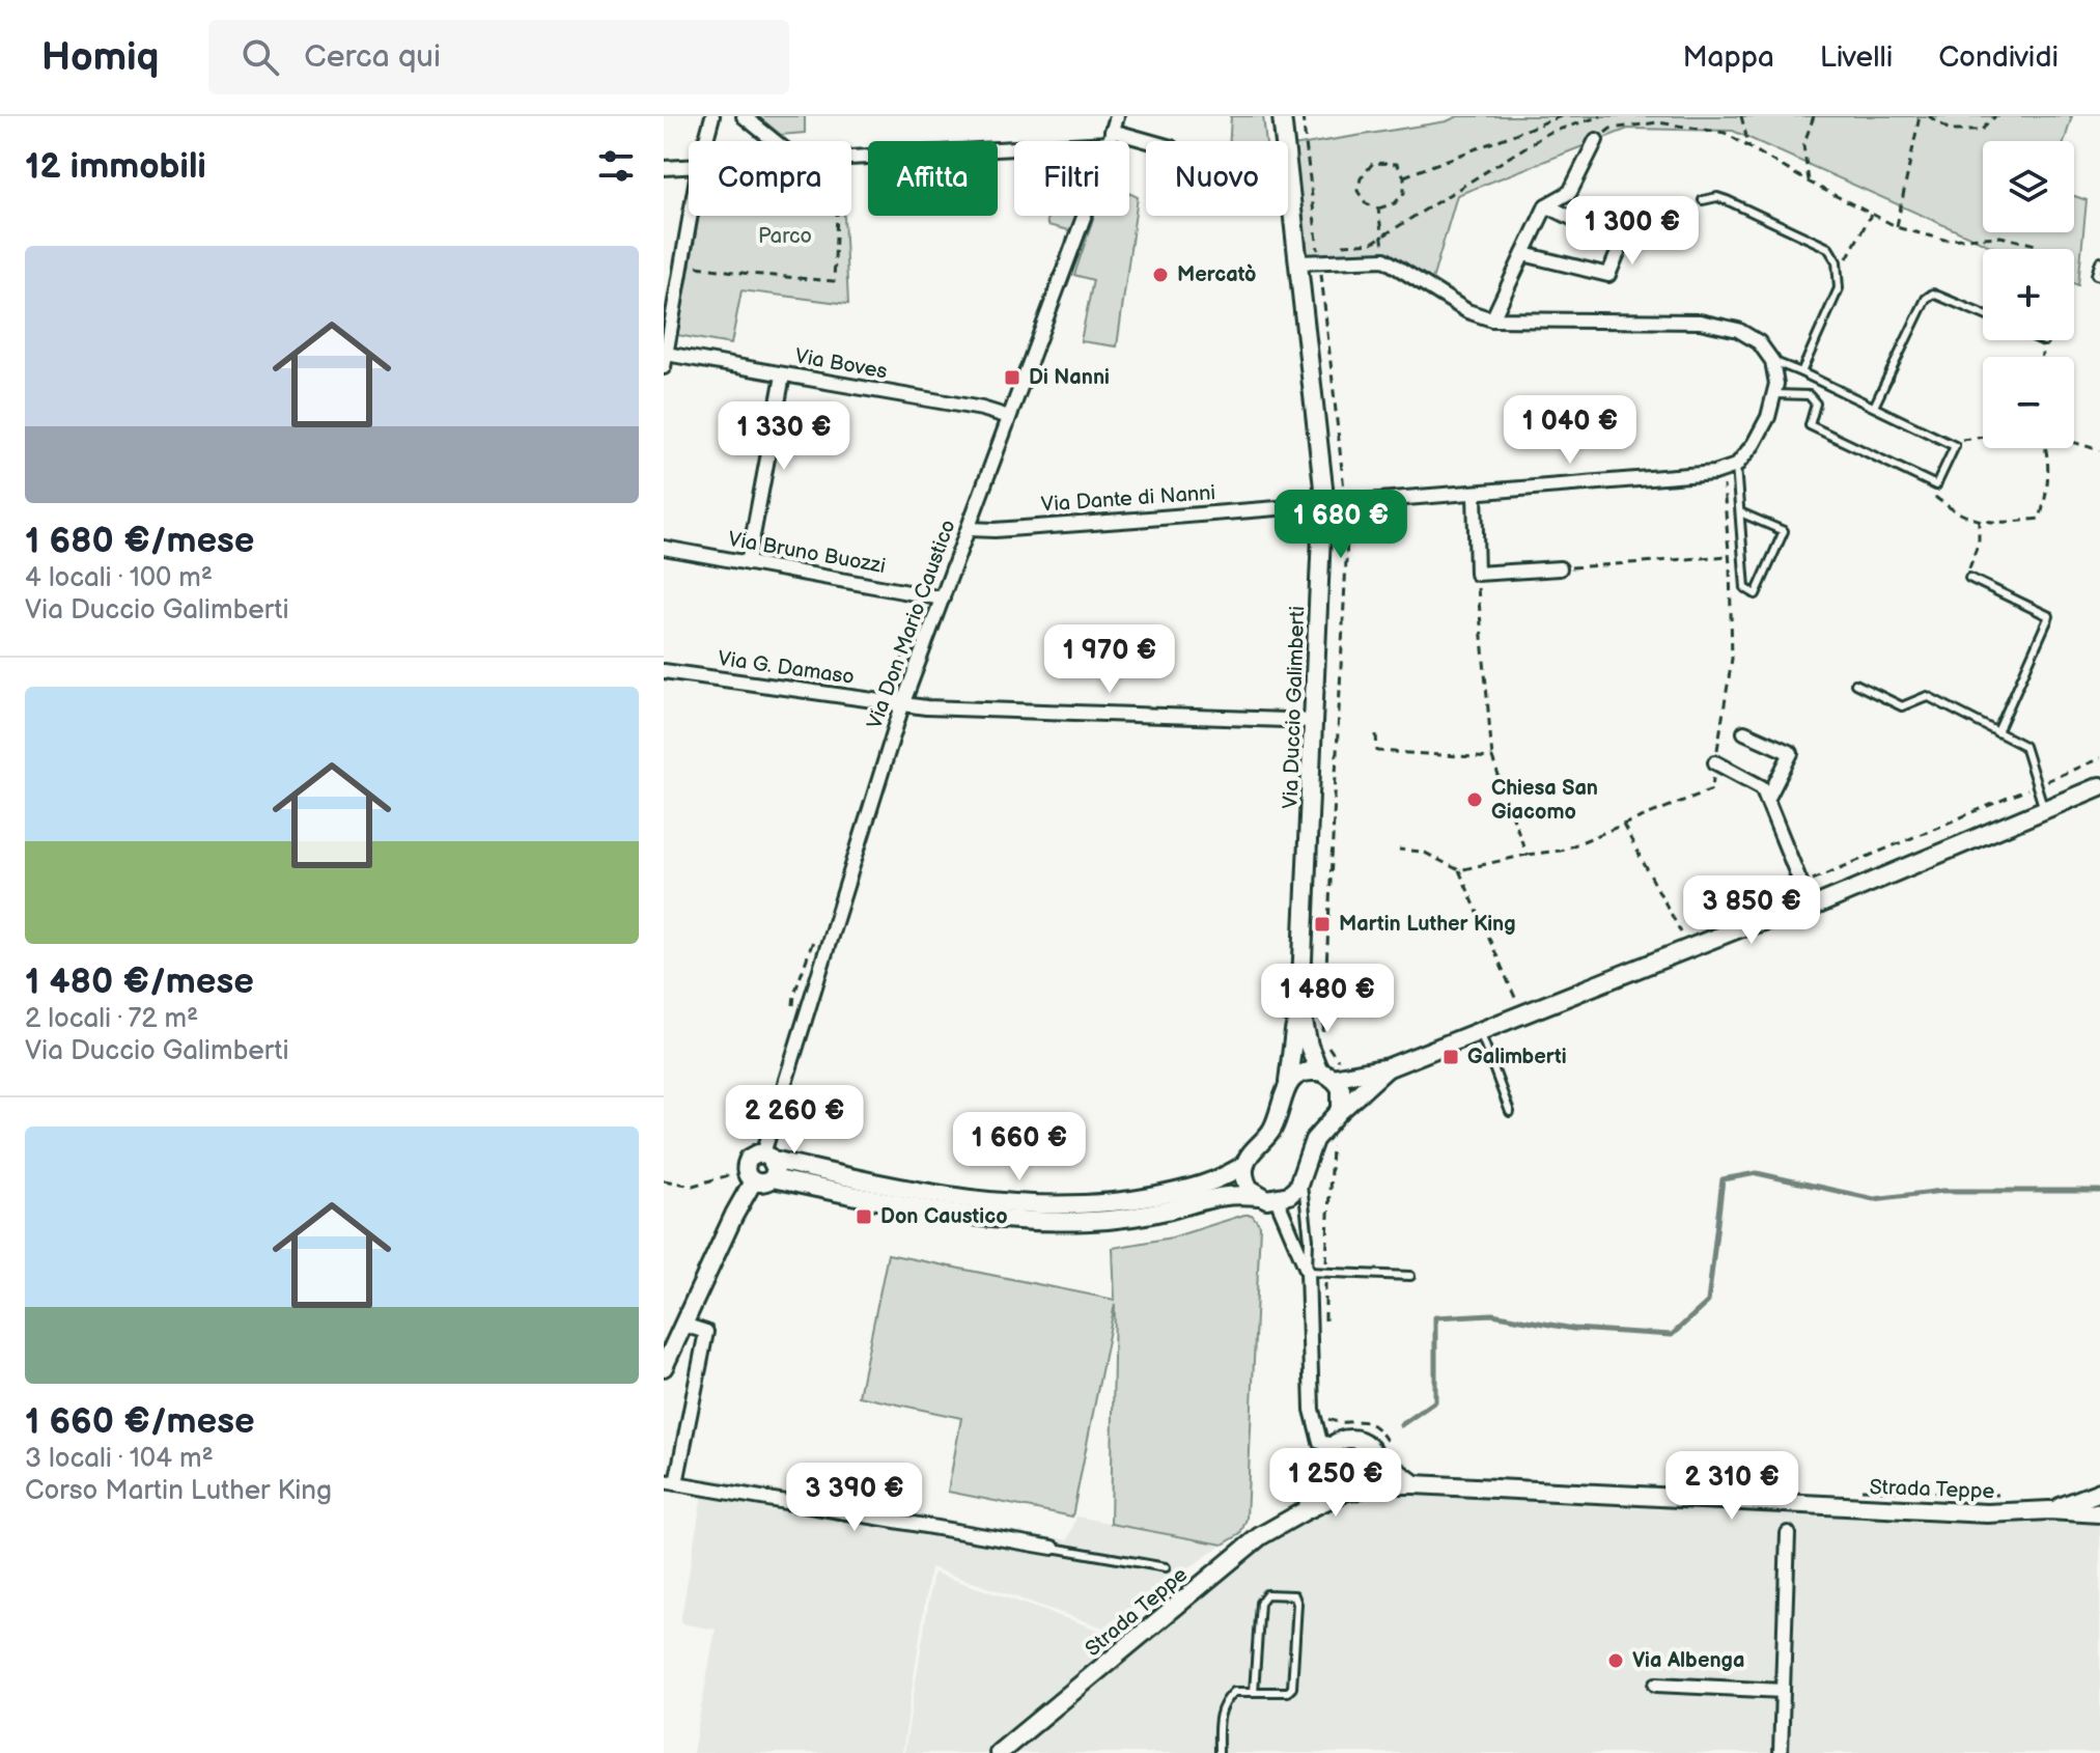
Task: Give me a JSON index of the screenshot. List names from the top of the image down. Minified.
{"streets":{"street":["Via Boves","Via Dante di Nanni","Via Bruno Buozzi","Via Don Mario Caustico","Via G. Damaso","Via Duccio Galimberti","Strada Teppe"]},"crossings":[["Via Boves","Via Don Mario Caustico"],["Via Dante di Nanni","Via Don Mario Caustico"],["Via Dante di Nanni","Via Duccio Galimberti"],["Via Bruno Buozzi","Via Don Mario Caustico"],["Via Don Mario Caustico","Via G. Damaso"],["Via G. Damaso","Via Duccio Galimberti"]],"parks":["Parco"],"places":{"other":["Mercatò","Chiesa San Giacomo","Via Albenga"],"transit":["Di Nanni","Martin Luther King","Galimberti","Don Caustico"]},"page":{"header":"Homiq","search":"Cerca qui","nav":["Mappa","Livelli","Condividi"],"heading":"12 immobili","map_buttons":["+","−"],"chip":["Compra","Affitta","Filtri","Nuovo"],"price":["1 300 €","1 040 €","1 330 €","1 680 €","1 970 €","3 850 €","1 480 €","2 260 €","1 660 €","1 250 €","2 310 €","3 390 €"],"list":[{"name":"1 680 €/mese","note":"4 locali · 100 m² · Via Duccio Galimberti"},{"name":"1 480 €/mese","note":"2 locali · 72 m² · Via Duccio Galimberti"},{"name":"1 660 €/mese","note":"3 locali · 104 m² · Corso Martin Luther King"}]}}
